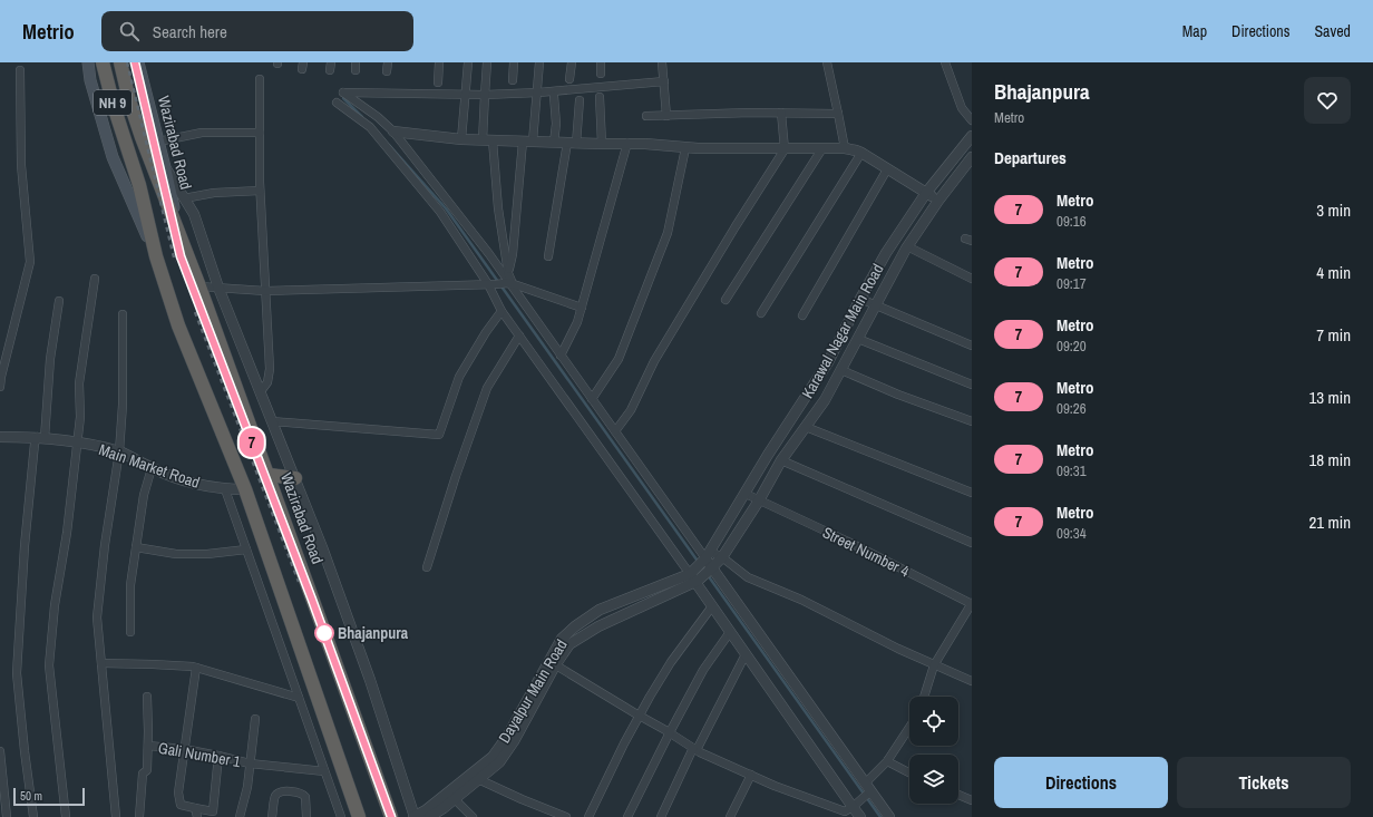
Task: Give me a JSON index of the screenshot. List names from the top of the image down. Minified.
{"streets":{"highway":["NH 9","Wazirabad Road"],"street":["Karawal Nagar Main Road","Main Market Road","Street Number 4","Dayalpur Main Road","Gali Number 1"]},"crossings":[["NH 9","Main Market Road"],["Karawal Nagar Main Road","Street Number 4"],["Karawal Nagar Main Road","Dayalpur Main Road"]],"places":["Bhajanpura"],"lines":["metro line 7"],"scale_bar":"50 m","page":{"header":"Metrio","search":"Search here","nav":["Map","Directions","Saved"],"on_map":"7","heading":[["Bhajanpura","Metro"],"Departures"],"list":[{"mark":"7","name":"Metro","note":"09:16","value":"3 min"},{"mark":"7","name":"Metro","note":"09:17","value":"4 min"},{"mark":"7","name":"Metro","note":"09:20","value":"7 min"},{"mark":"7","name":"Metro","note":"09:26","value":"13 min"},{"mark":"7","name":"Metro","note":"09:31","value":"18 min"},{"mark":"7","name":"Metro","note":"09:34","value":"21 min"}],"buttons":["Directions","Tickets"],"scale":"50 m"}}
